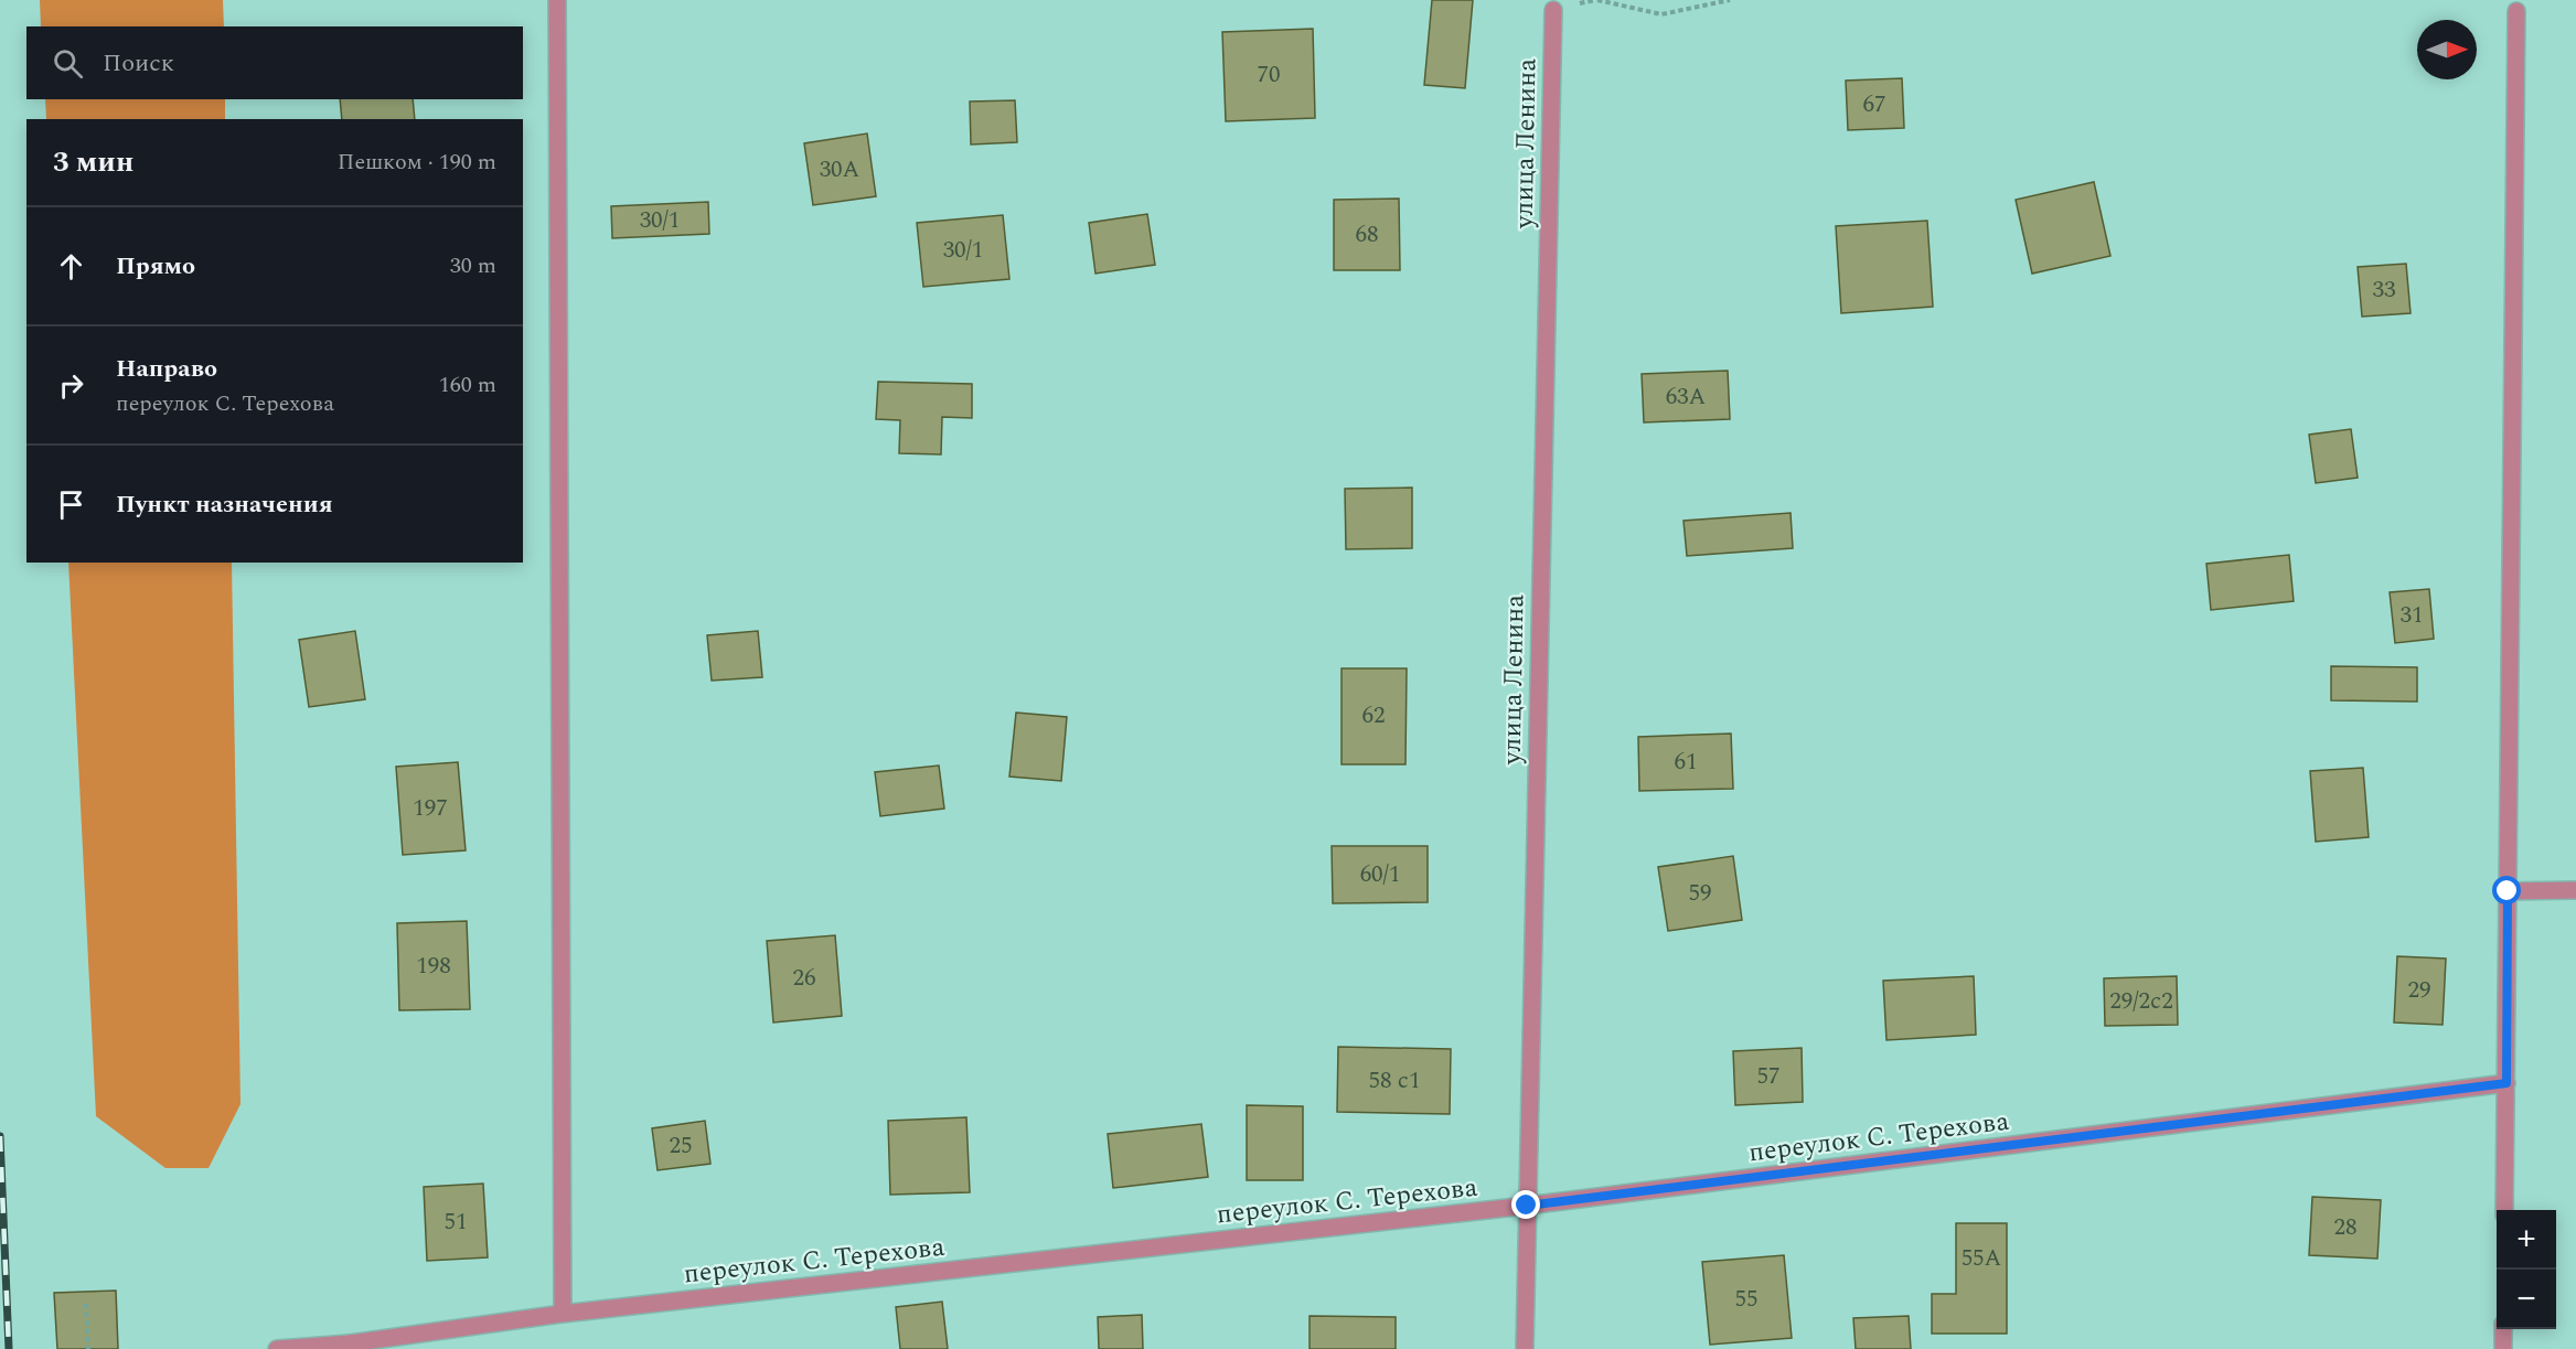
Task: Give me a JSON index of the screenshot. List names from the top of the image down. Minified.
{"streets":{"street":["улица Ленина","переулок С. Терехова"]},"crossings":[["улица Ленина","переулок С. Терехова"]],"house_numbers":["70","67","30А","30/1","68","30/1","33","63А","31","62","61","197","60/1","59","198","26","29","29/2с2","57","58 с1","25","51","28","55А","55"],"north":"right","page":{"search":"Поиск","heading":["3 мин","Пешком · 190 m"],"list":[["Прямо","30 m"],["Направо","переулок С. Терехова","160 m"],"Пункт назначения"],"map_buttons":["+","−"]}}
